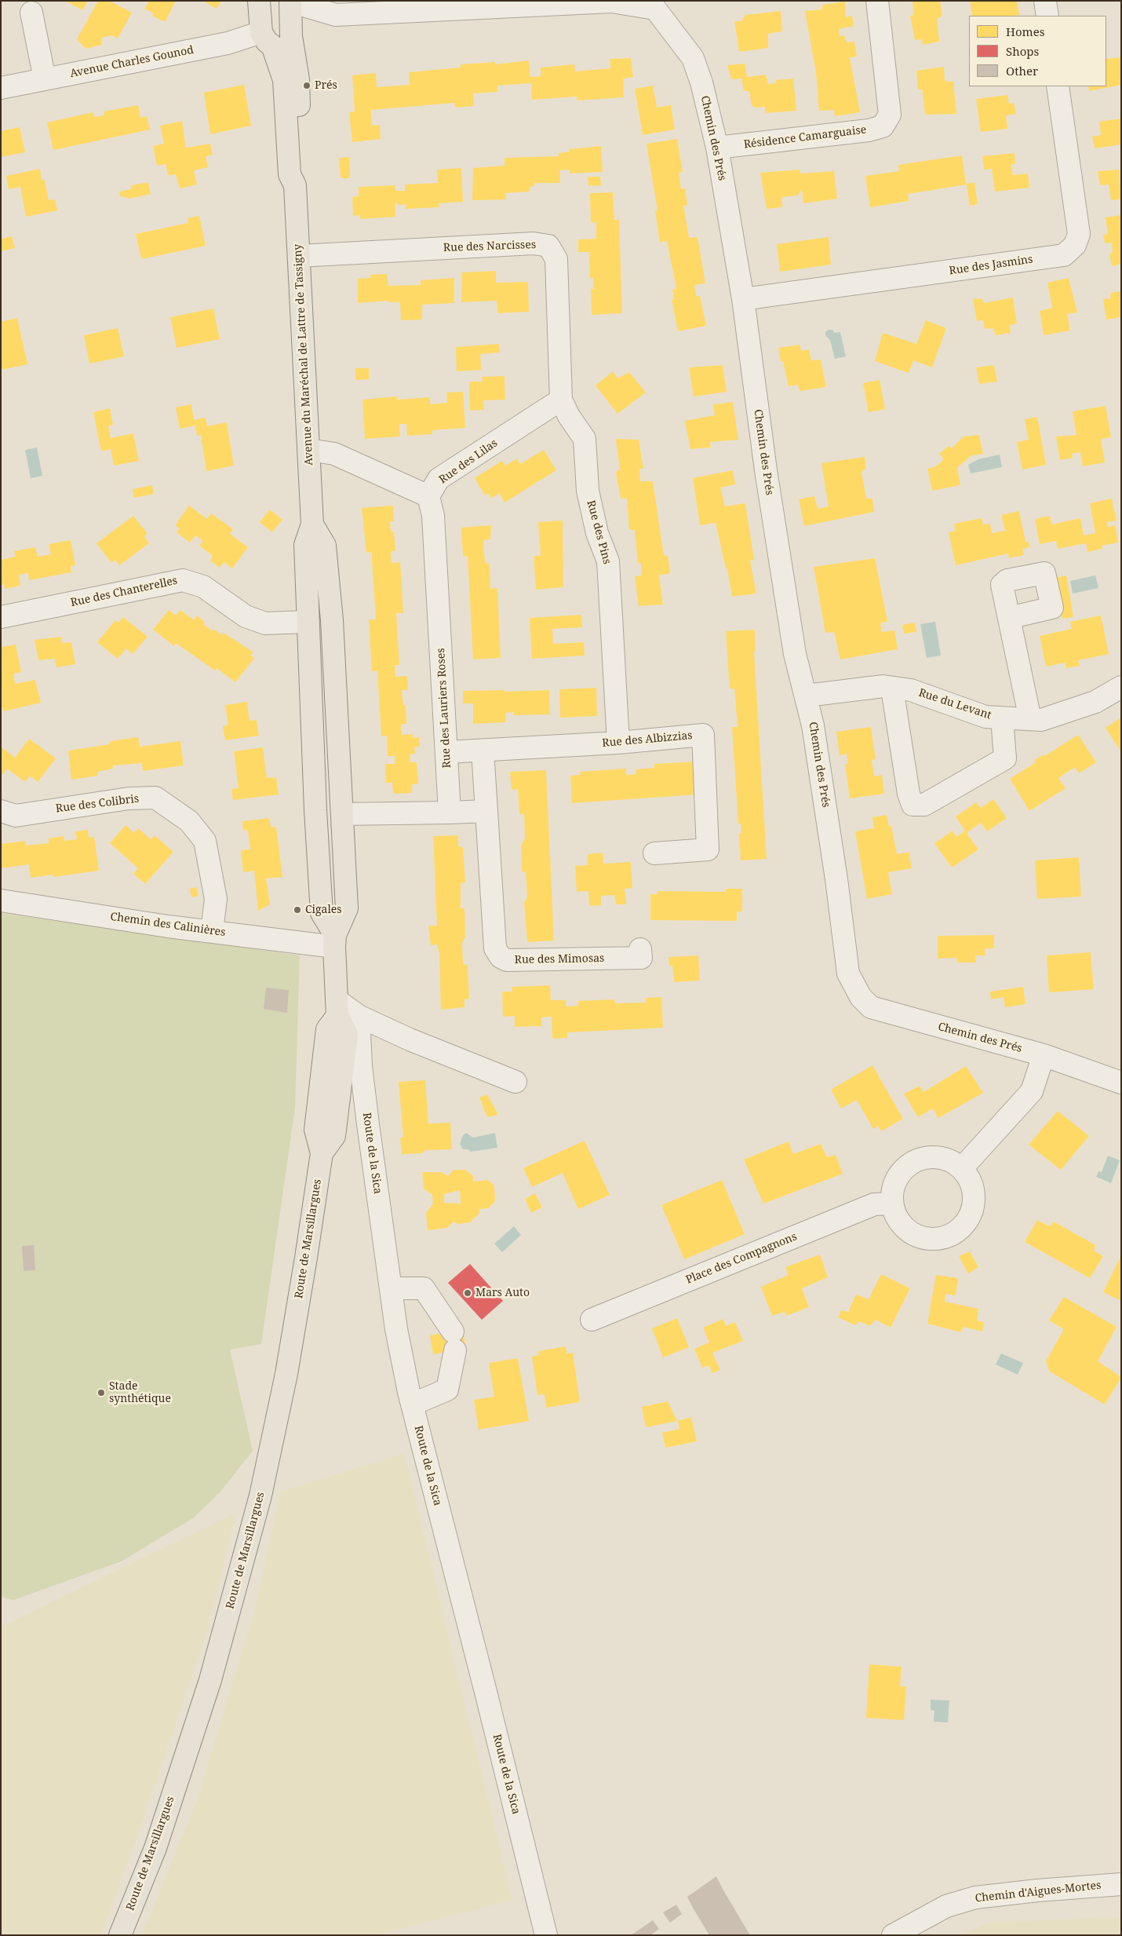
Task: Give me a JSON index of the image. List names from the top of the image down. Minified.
{"streets":{"main road":["Avenue du Maréchal de Lattre de Tassigny","Route de Marsillargues"],"street":["Avenue Charles Gounod","Résidence Camarguaise","Chemin des Prés","Rue des Narcisses","Rue des Jasmins","Rue des Lilas","Rue des Pins","Rue des Chanterelles","Rue du Levant","Rue des Lauriers Roses","Rue des Albizzias","Rue des Colibris","Chemin des Calinières","Rue des Mimosas","Route de la Sica","Place des Compagnons","Chemin d'Aigues-Mortes"]},"crossings":[["Avenue Charles Gounod","Avenue du Maréchal de Lattre de Tassigny"],["Résidence Camarguaise","Chemin des Prés"],["Chemin des Prés","Rue des Jasmins"],["Chemin des Prés","Avenue du Maréchal de Lattre de Tassigny"],["Chemin des Prés","Rue du Levant"],["Rue des Narcisses","Avenue du Maréchal de Lattre de Tassigny"],["Rue des Narcisses","Rue des Lilas"],["Rue des Narcisses","Rue des Pins"],["Avenue du Maréchal de Lattre de Tassigny","Rue des Chanterelles"],["Avenue du Maréchal de Lattre de Tassigny","Chemin des Calinières"],["Avenue du Maréchal de Lattre de Tassigny","Route de Marsillargues"],["Rue des Lilas","Rue des Pins"],["Rue des Lilas","Rue des Lauriers Roses"],["Rue des Pins","Rue des Albizzias"],["Rue des Lauriers Roses","Rue des Albizzias"],["Rue des Albizzias","Rue des Mimosas"],["Rue des Colibris","Chemin des Calinières"],["Chemin des Calinières","Route de Marsillargues"]],"places":["Prés","Cigales","Mars Auto","Stade synthétique"],"legend":["Homes","Shops","Other"]}
